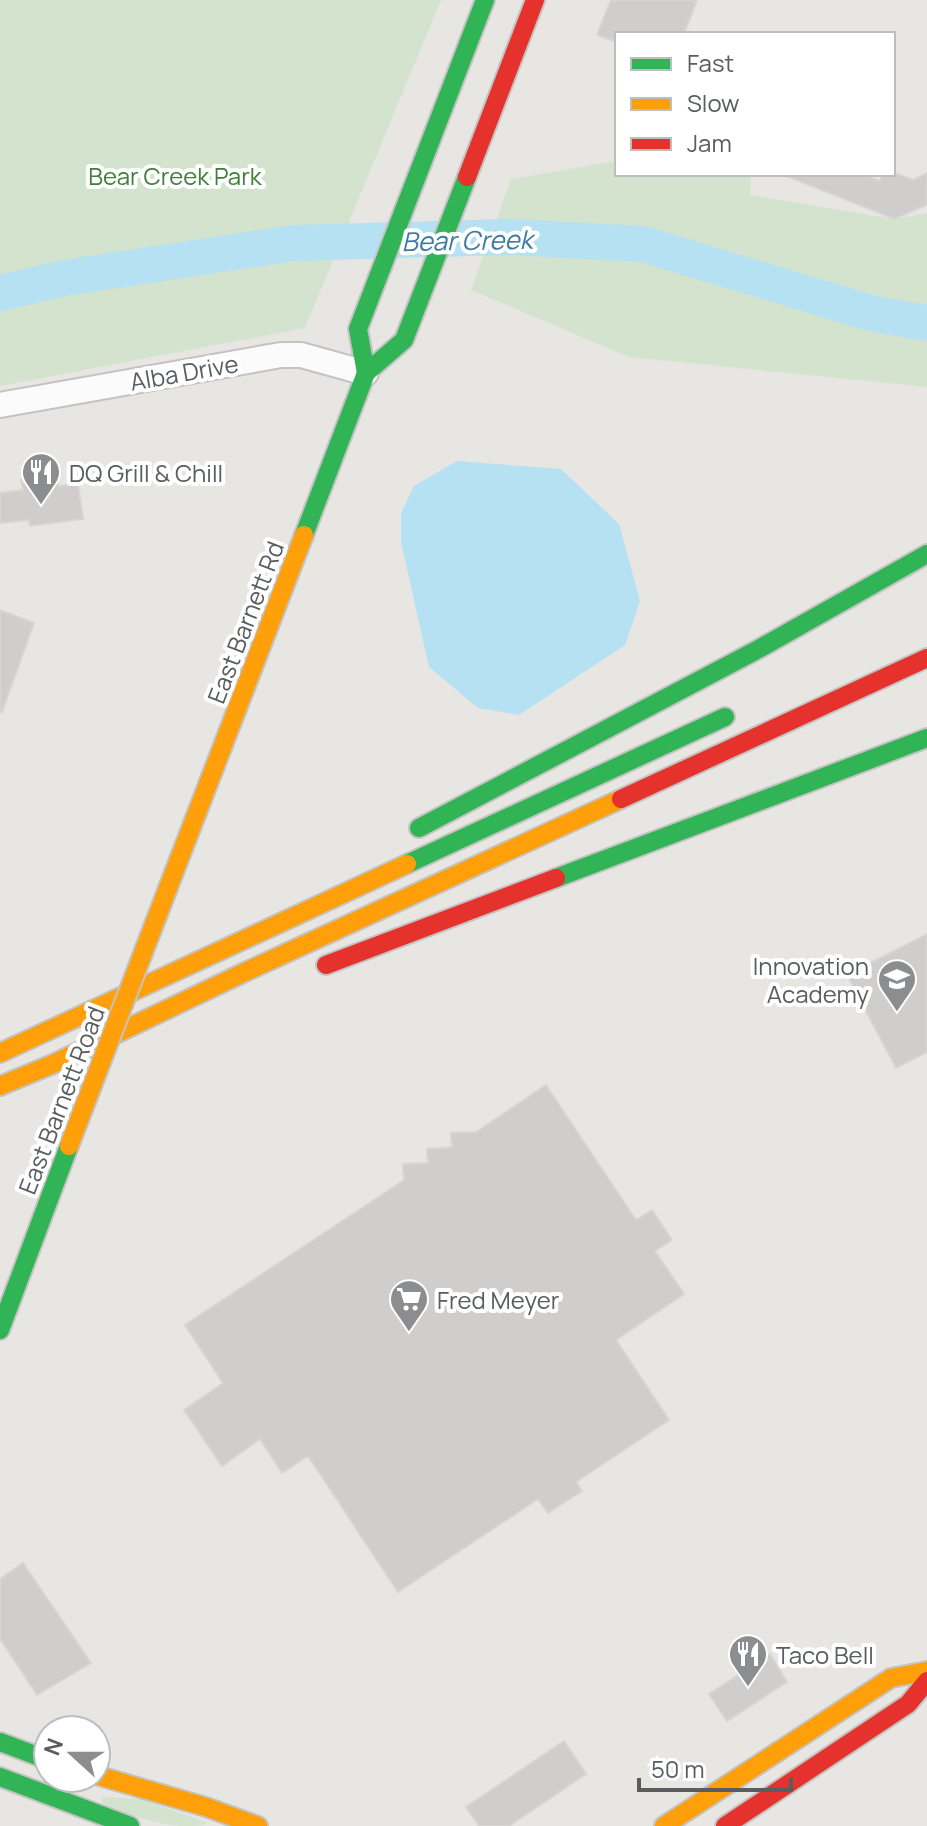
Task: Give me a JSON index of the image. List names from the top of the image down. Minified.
{"streets":{"main road":["East Barnett Rd","East Barnett Road"],"street":["Alba Drive"]},"crossings":[["Alba Drive","East Barnett Rd"],["East Barnett Rd","East Barnett Road"]],"water":["Bear Creek"],"parks":["Bear Creek Park"],"places":{"restaurant":["DQ Grill & Chill","Taco Bell"],"school or university":["Innovation Academy"],"supermarket":["Fred Meyer"]},"legend":["Fast","Slow","Jam"],"scale_bar":"50 m","north":"left"}
